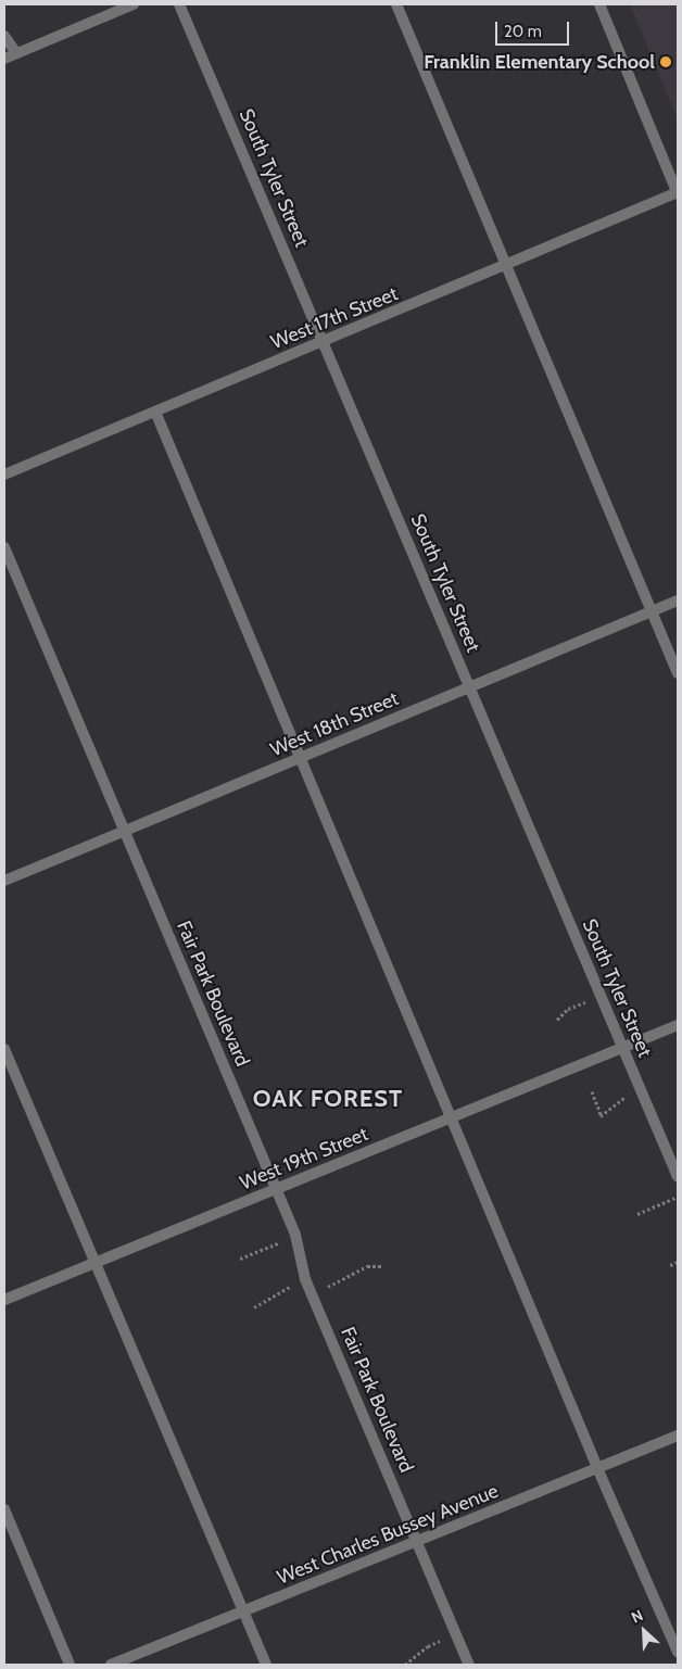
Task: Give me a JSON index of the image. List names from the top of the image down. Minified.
{"streets":{"street":["South Tyler Street","West 17th Street","West 18th Street","Fair Park Boulevard","West 19th Street","West Charles Bussey Avenue"]},"crossings":[["South Tyler Street","West 17th Street"],["South Tyler Street","West 18th Street"],["South Tyler Street","West 19th Street"],["West 18th Street","Fair Park Boulevard"],["Fair Park Boulevard","West 19th Street"],["Fair Park Boulevard","West Charles Bussey Avenue"]],"districts":["OAK FOREST"],"places":["Franklin Elementary School"],"scale_bar":"20 m","north":"top left"}
